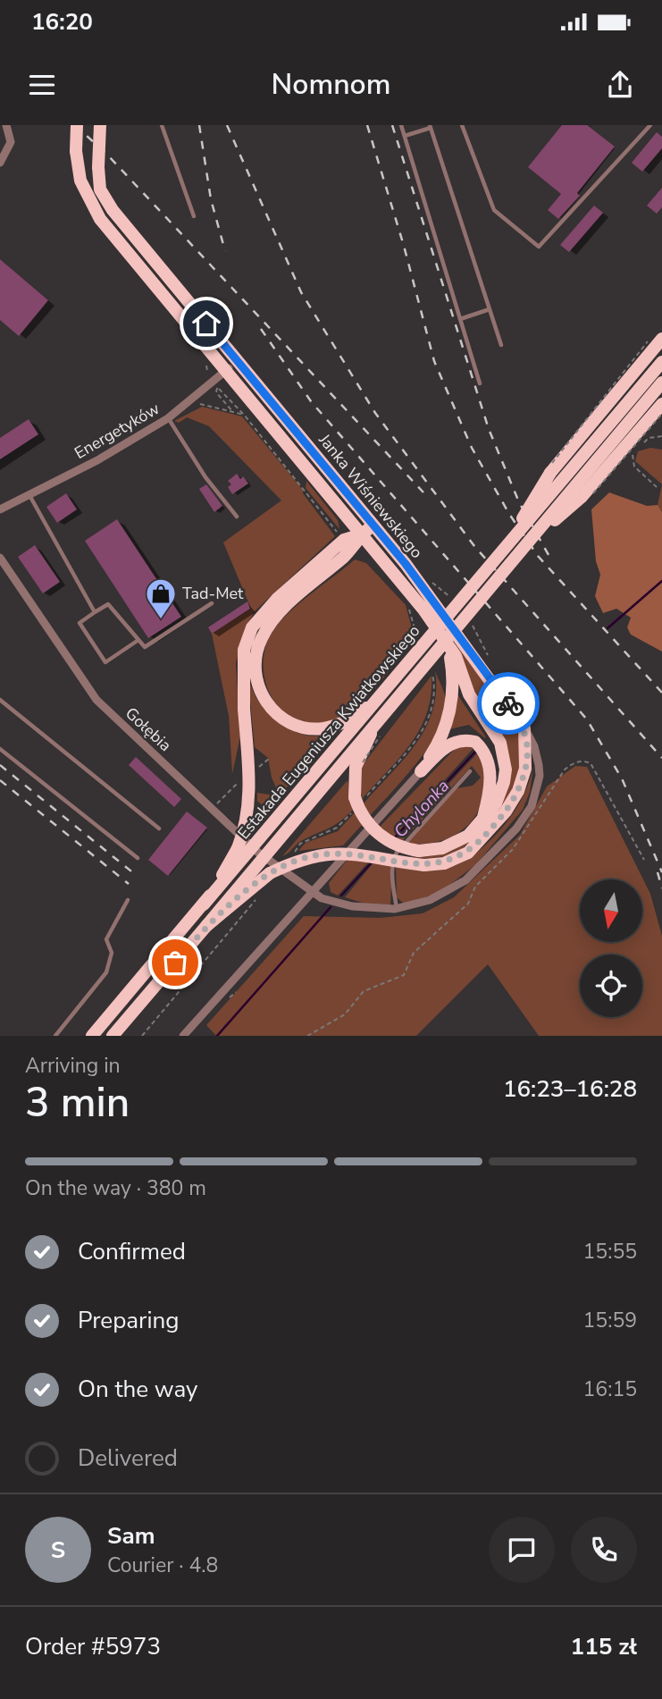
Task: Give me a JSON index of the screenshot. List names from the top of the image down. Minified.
{"streets":{"highway":["Janka Wiśniewskiego","Estakada Eugeniusza Kwiatkowskiego"],"street":["Energetyków","Gołębia"]},"crossings":[["Energetyków","Janka Wiśniewskiego"],["Janka Wiśniewskiego","Gołębia"],["Janka Wiśniewskiego","Estakada Eugeniusza Kwiatkowskiego"]],"water":["Chylonka"],"places":{"shop":["Tad-Met"]},"north":"bottom","page":{"status":"16:20","header":"Nomnom","heading":["3 min","Arriving in","16:23–16:28"],"panel":["Sam","Courier · 4.8","Order #5973","115 zł"],"bar":"On the way · 380 m","list":[["Confirmed","15:55"],["Preparing","15:59"],["On the way","16:15"],"Delivered"],"round":"S"}}
